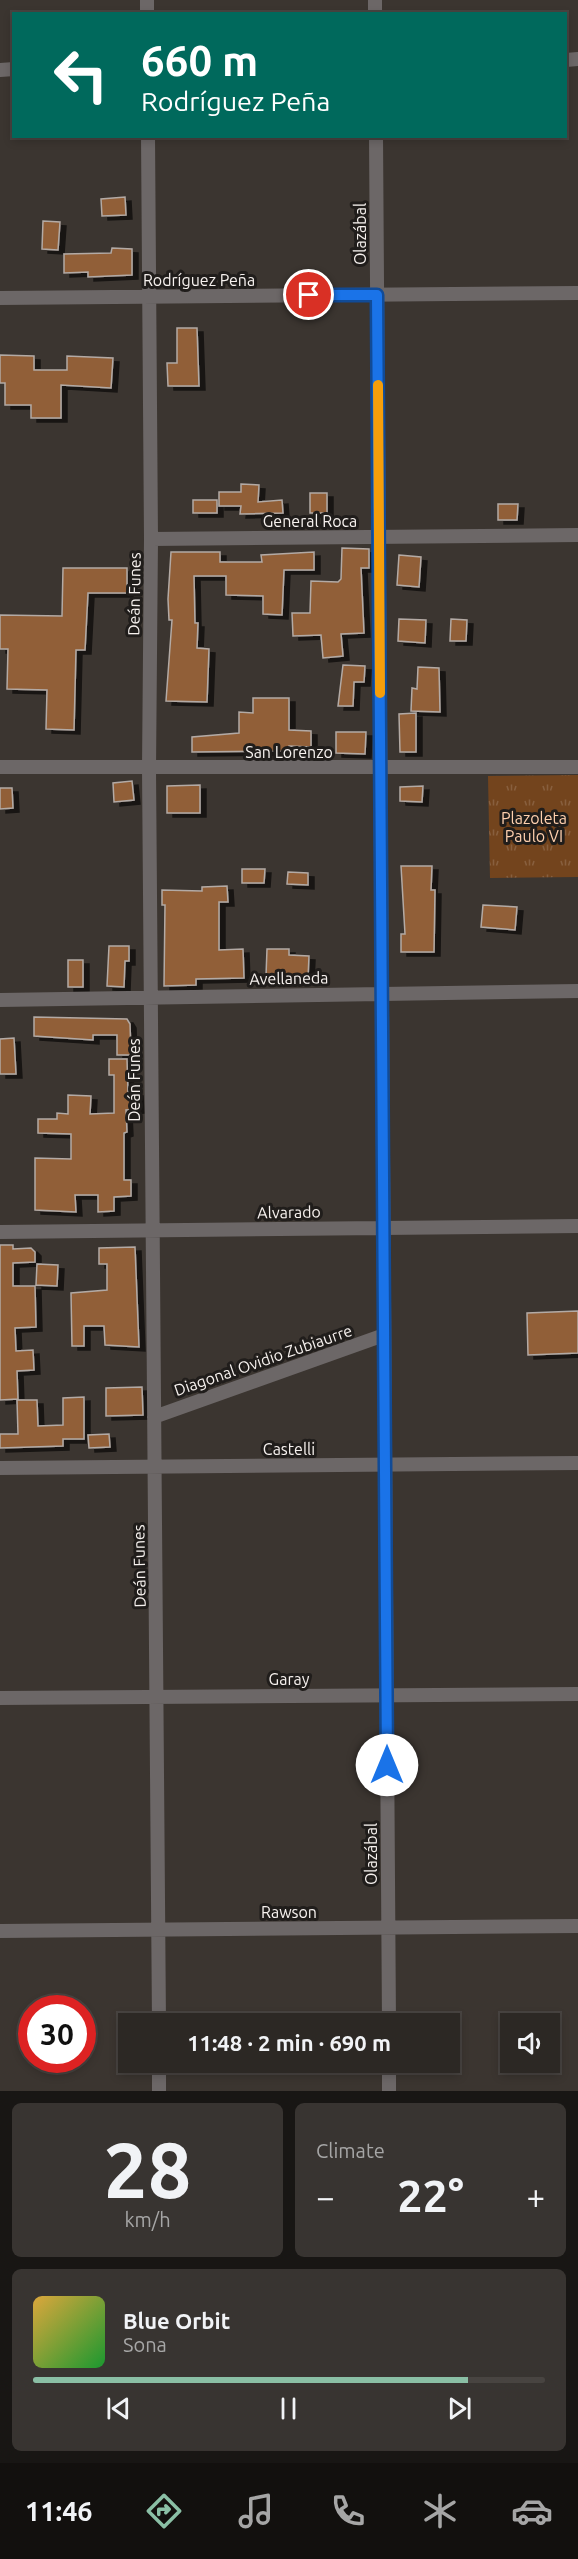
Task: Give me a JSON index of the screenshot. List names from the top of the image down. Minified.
{"streets":{"street":["Olazábal","Rodríguez Peña","General Roca","Deán Funes","San Lorenzo","Avellaneda","Alvarado","Diagonal Ovidio Zubiaurre","Castelli","Garay","Rawson"]},"crossings":[["Olazábal","Rodríguez Peña"],["Olazábal","General Roca"],["Olazábal","San Lorenzo"],["Olazábal","Avellaneda"],["Olazábal","Alvarado"],["Olazábal","Diagonal Ovidio Zubiaurre"],["Olazábal","Castelli"],["Olazábal","Garay"],["Olazábal","Rawson"],["Rodríguez Peña","Deán Funes"],["General Roca","Deán Funes"],["Deán Funes","San Lorenzo"],["Deán Funes","Avellaneda"],["Deán Funes","Alvarado"],["Deán Funes","Diagonal Ovidio Zubiaurre"],["Deán Funes","Castelli"],["Deán Funes","Garay"],["Deán Funes","Rawson"]],"parks":["Plazoleta Paulo VI"],"page":{"turn":["660 m","Rodríguez Peña"],"limit":"30","trip":"11:48 · 2 min · 690 m","tile":[["28","km/h"],"Climate"],"heat":["−","22°","+"],"song":["Blue Orbit","Sona"],"tabs":"11:46"}}
